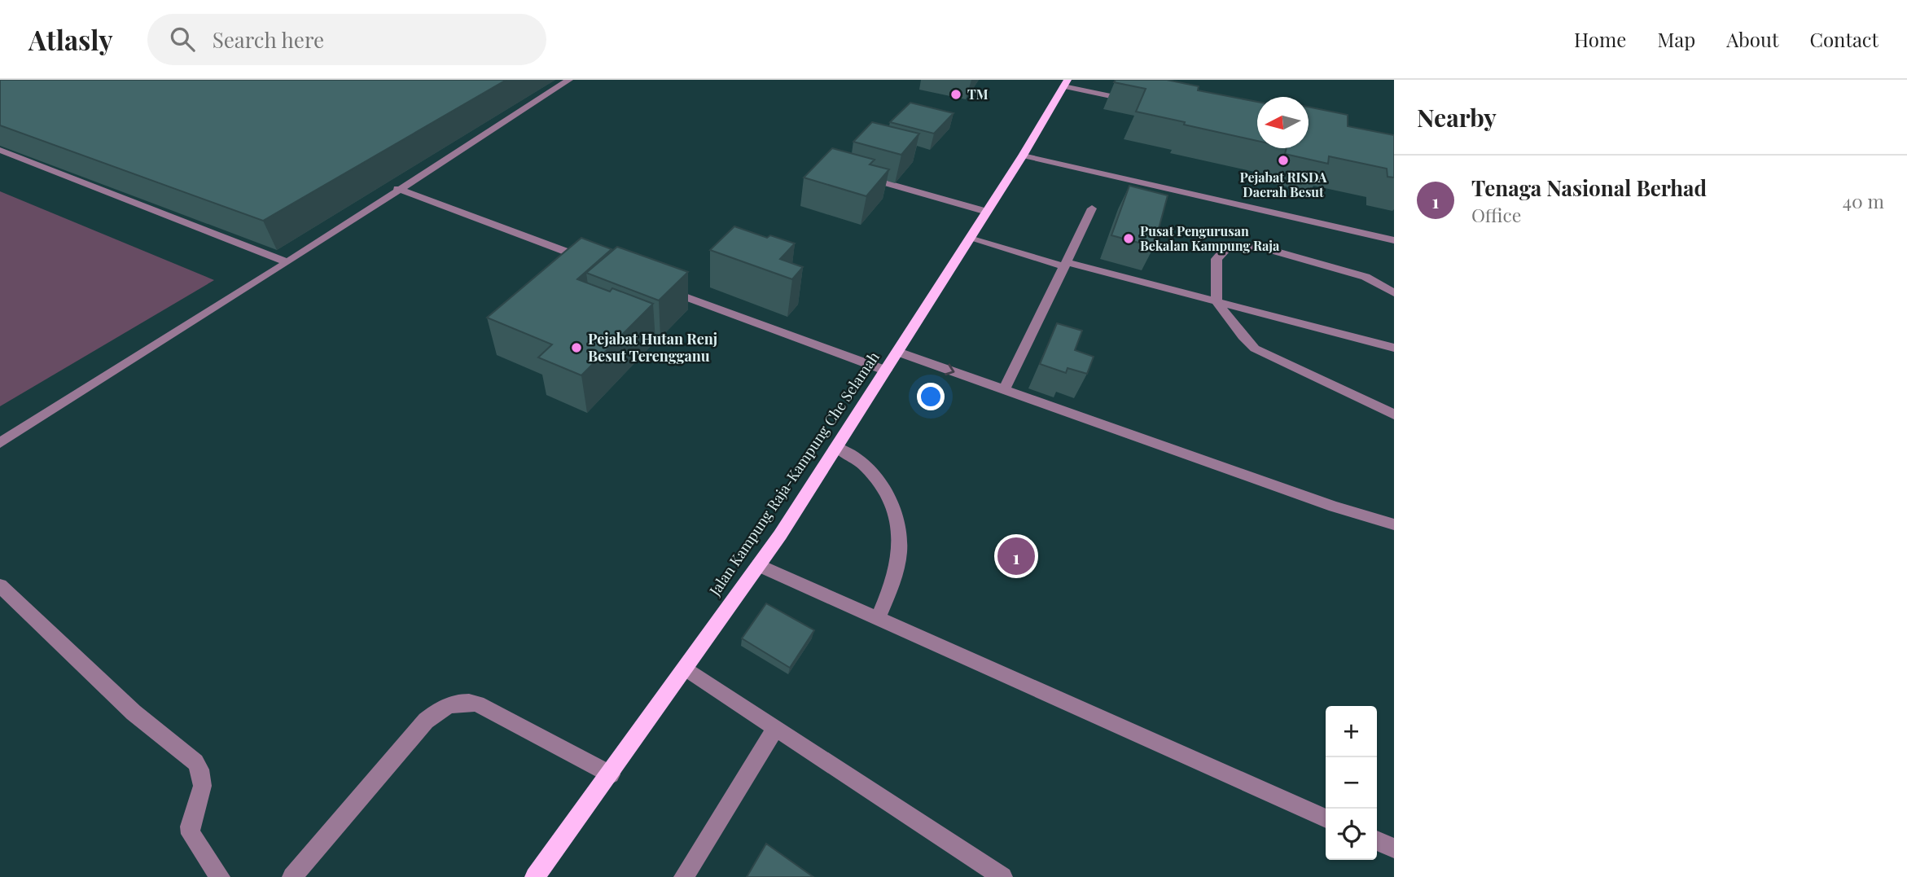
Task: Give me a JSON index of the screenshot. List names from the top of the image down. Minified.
{"streets":{"main road":["Jalan Kampung Raja-Kampung Che Selamah"]},"places":["TM","Pejabat RISDA Daerah Besut","Pusat Pengurusan Bekalan Kampung Raja","Pejabat Hutan Renj Besut Terengganu"],"north":"left","page":{"header":"Atlasly","search":"Search here","nav":["Home","Map","About","Contact"],"heading":"Nearby","list":[{"mark":"1","name":"Tenaga Nasional Berhad","note":"Office","value":"40 m"}],"pins":"1","map_buttons":["+","−"]}}
